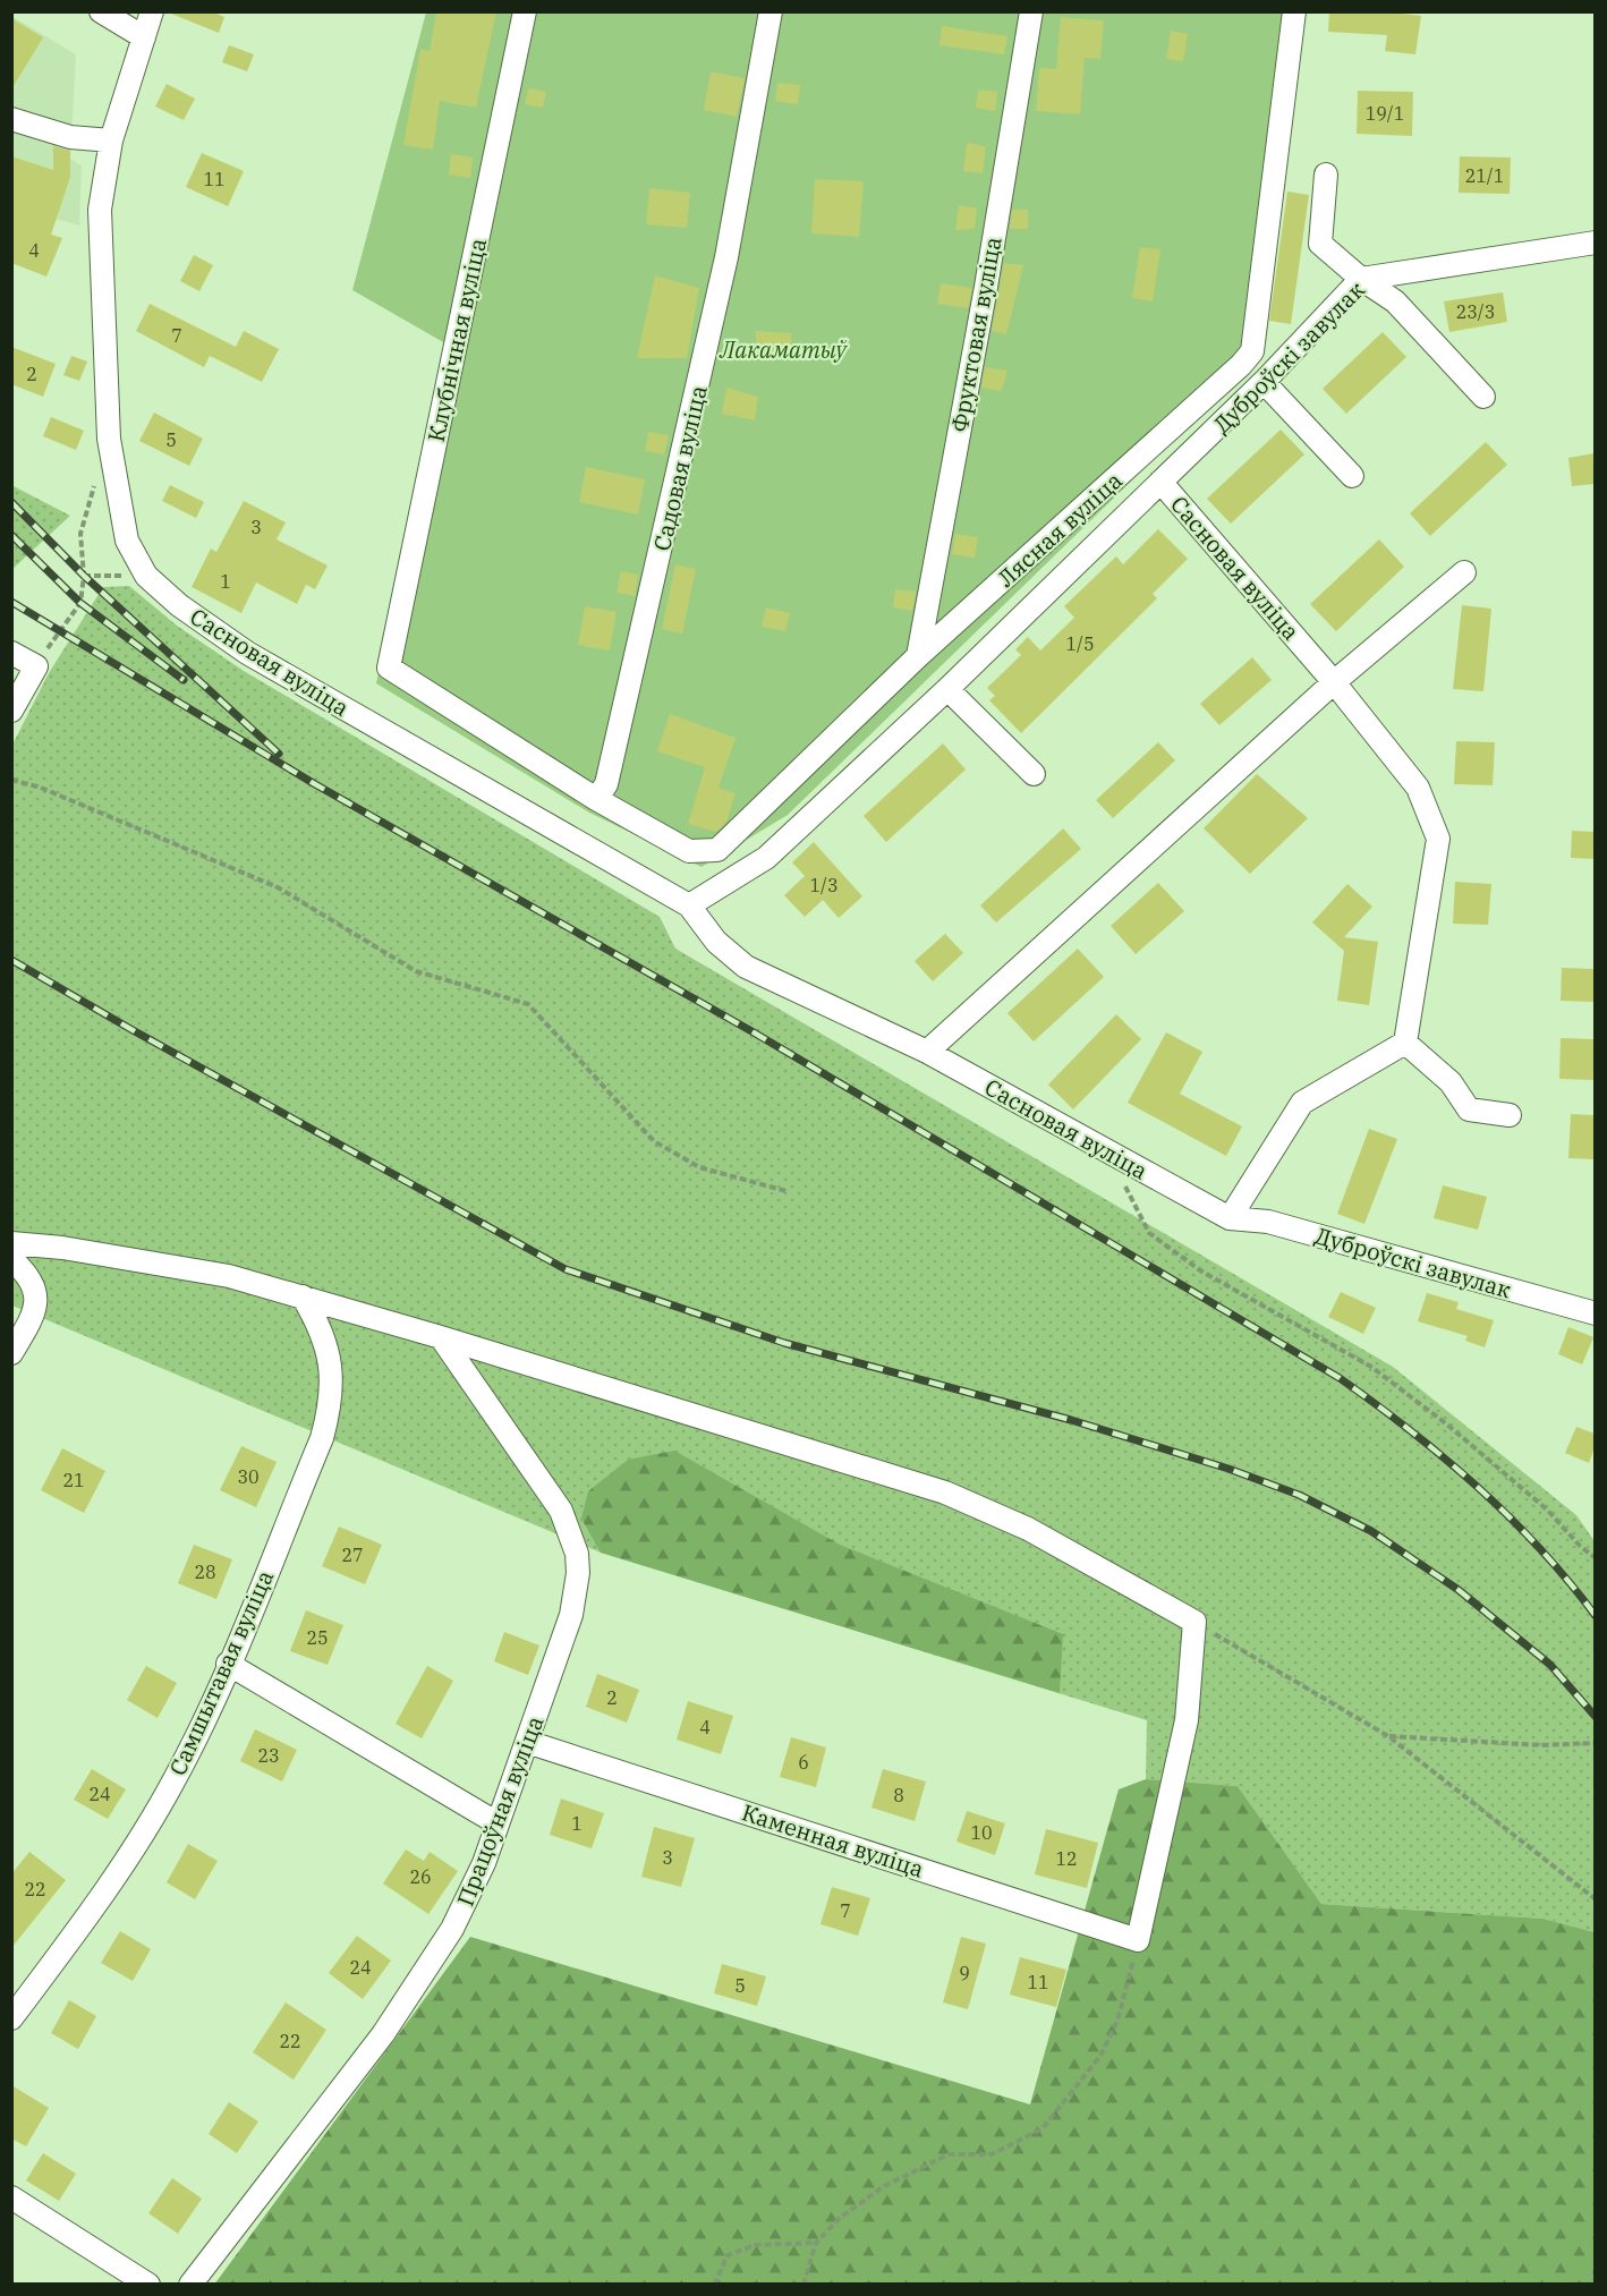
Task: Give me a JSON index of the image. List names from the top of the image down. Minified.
{"streets":{"street":["Фруктовая вуліца","Клубнічная вуліца","Дуброўскі завулак","Садовая вуліца","Лясная вуліца","Сасновая вуліца","Самшытавая вуліца","Працоўная вуліца","Каменная вуліца"]},"crossings":[["Фруктовая вуліца","Лясная вуліца"],["Клубнічная вуліца","Лясная вуліца"],["Дуброўскі завулак","Сасновая вуліца"],["Садовая вуліца","Лясная вуліца"],["Працоўная вуліца","Каменная вуліца"]],"parks":["Лакаматыў"],"house_numbers":["19/1","21/1","11","4","23/3","7","2","5","3","1","1/5","1/3","30","21","27","28","25","2","4","23","6","24","8","1","10","3","12","26","22","7","24","9","11","5","22"]}
